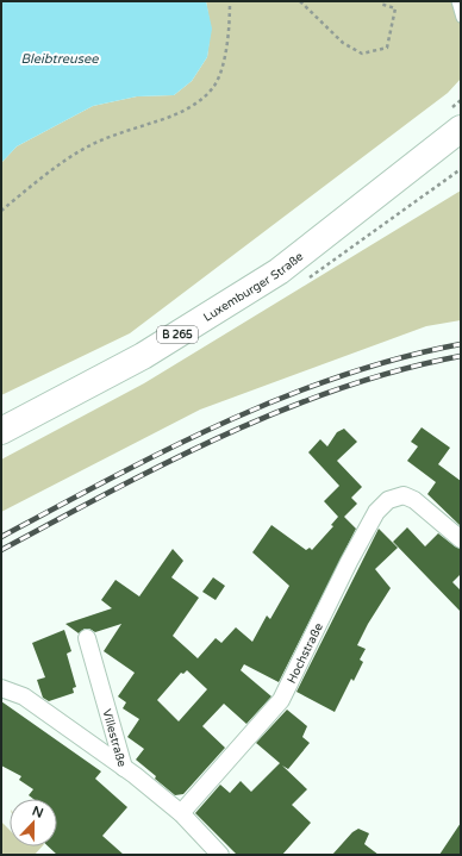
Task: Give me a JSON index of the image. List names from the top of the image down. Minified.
{"streets":{"main road":["Luxemburger Straße","B 265"],"street":["Hochstraße","Villestraße"]},"crossings":[["Hochstraße","Villestraße"]],"water":["Bleibtreusee"],"north":"top"}
